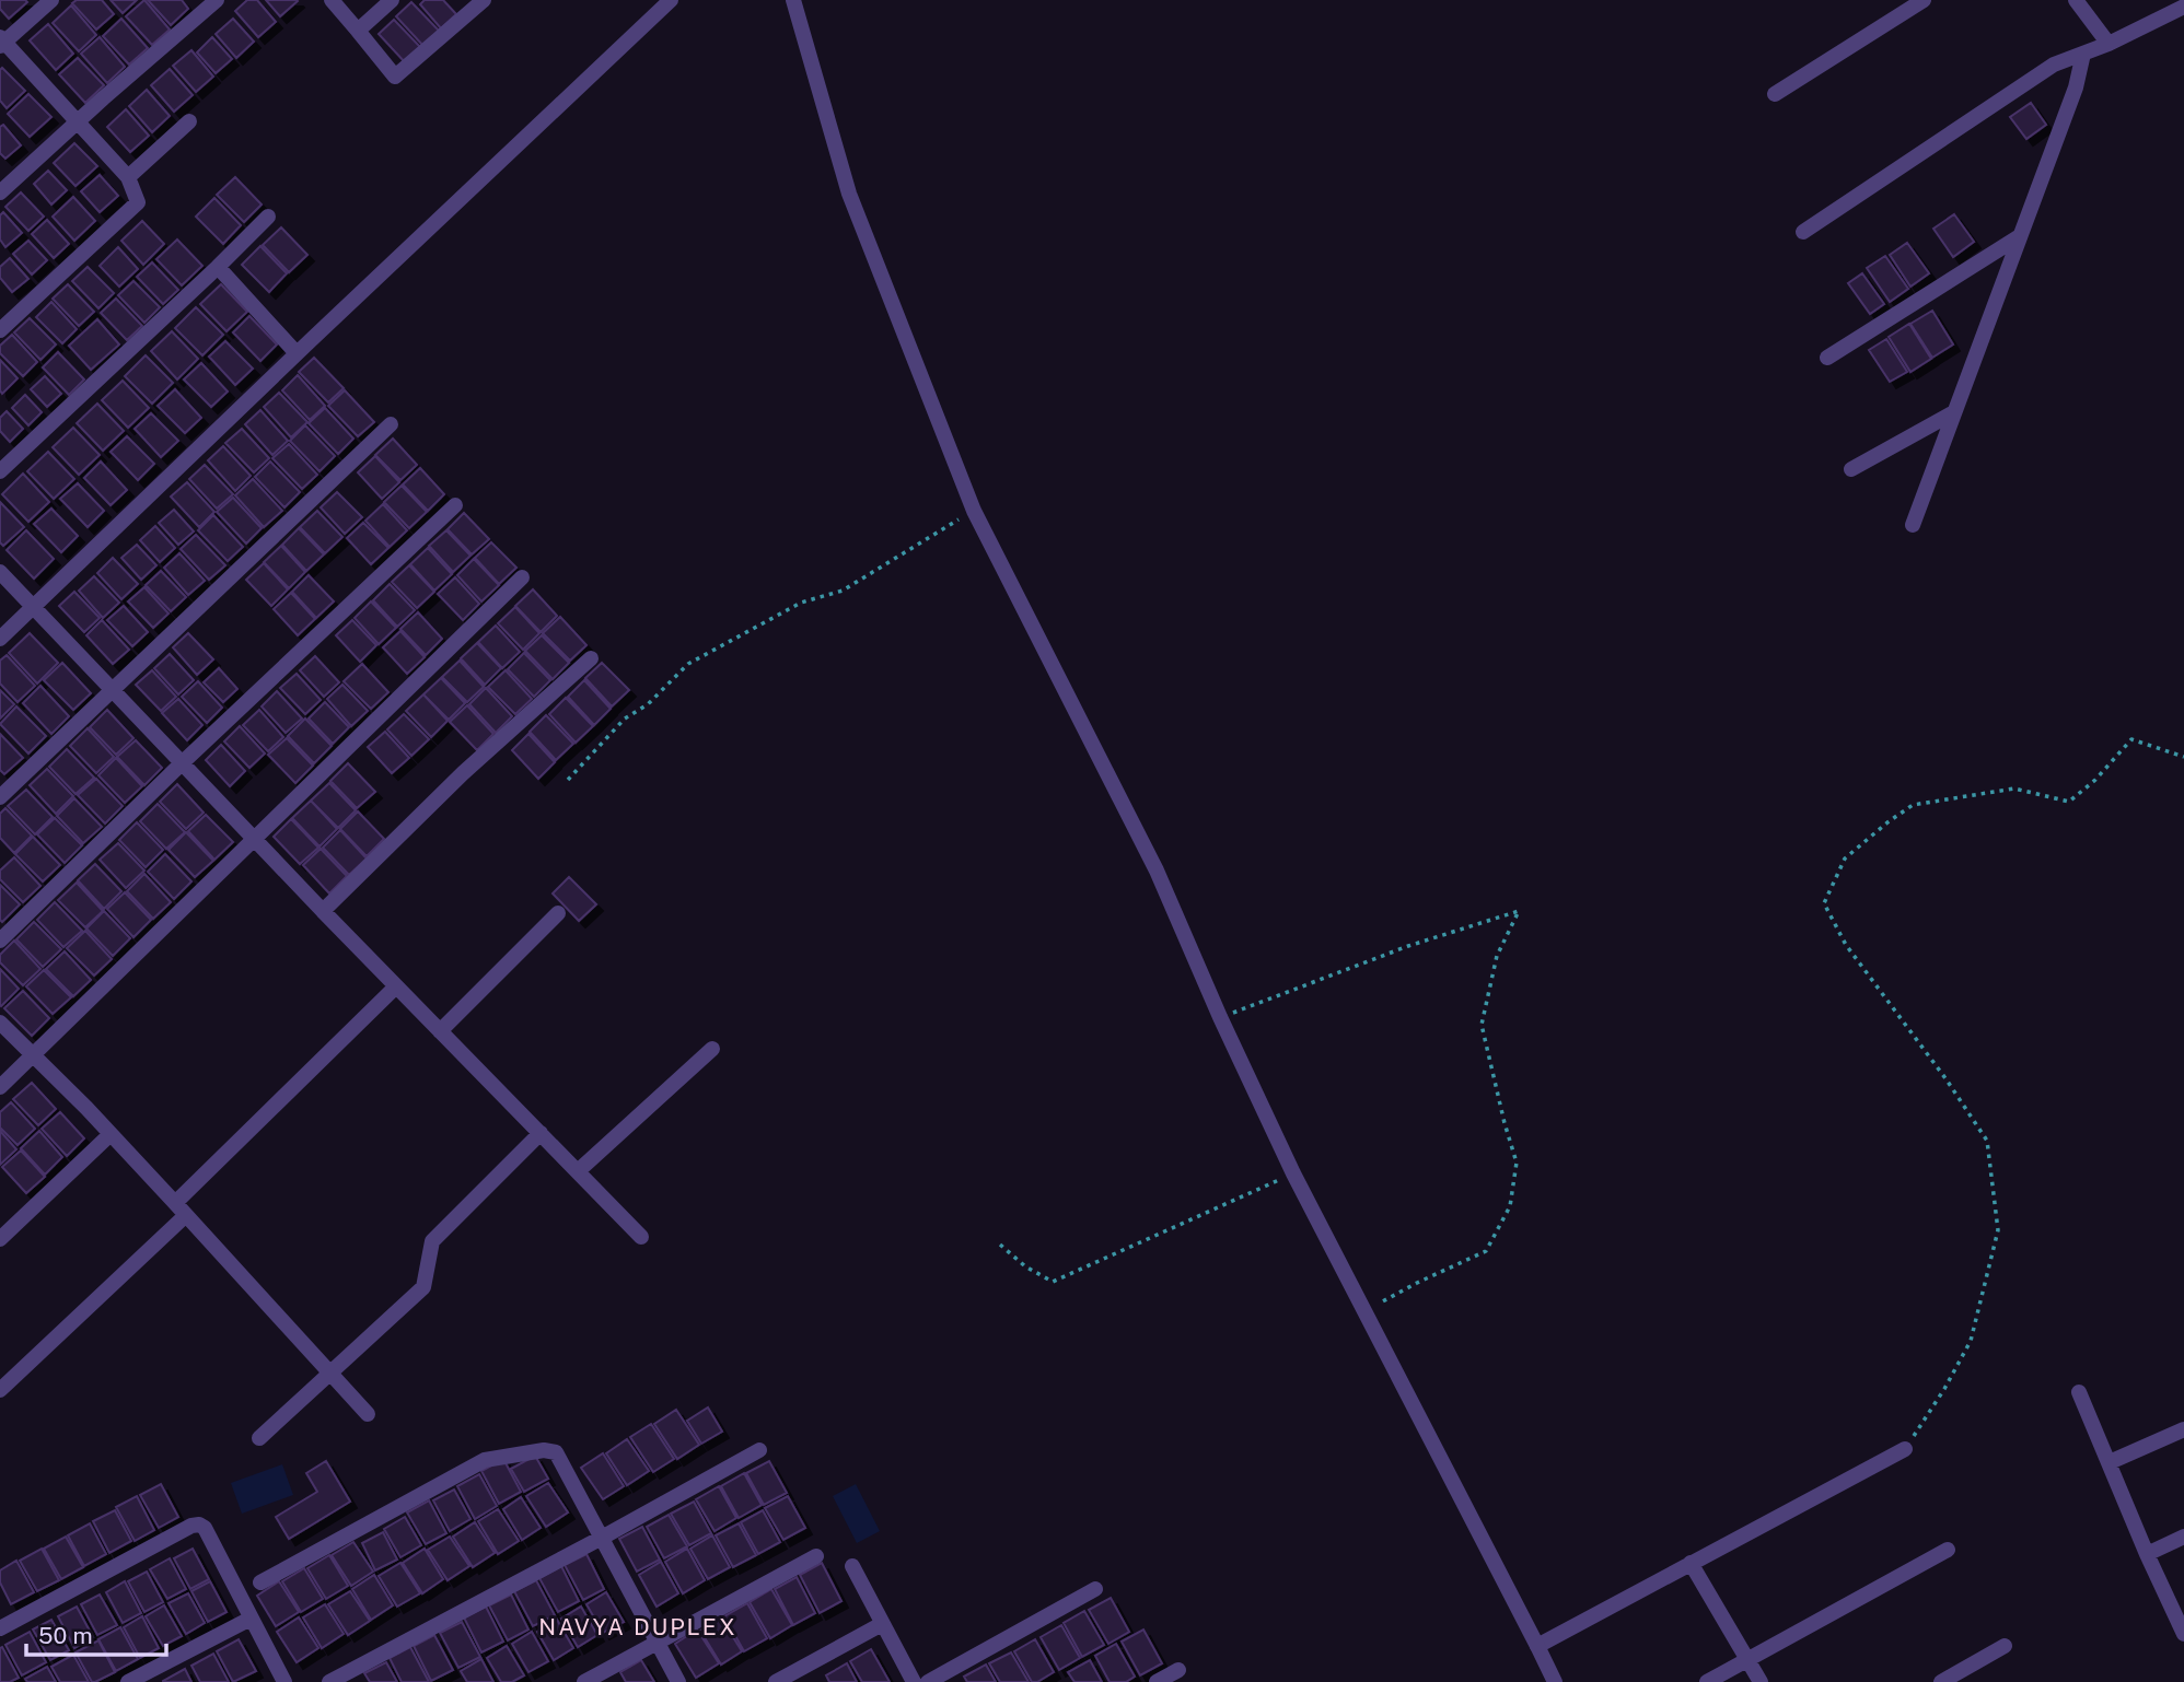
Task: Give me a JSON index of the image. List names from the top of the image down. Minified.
{"districts":["NAVYA DUPLEX"],"scale_bar":"50 m"}
